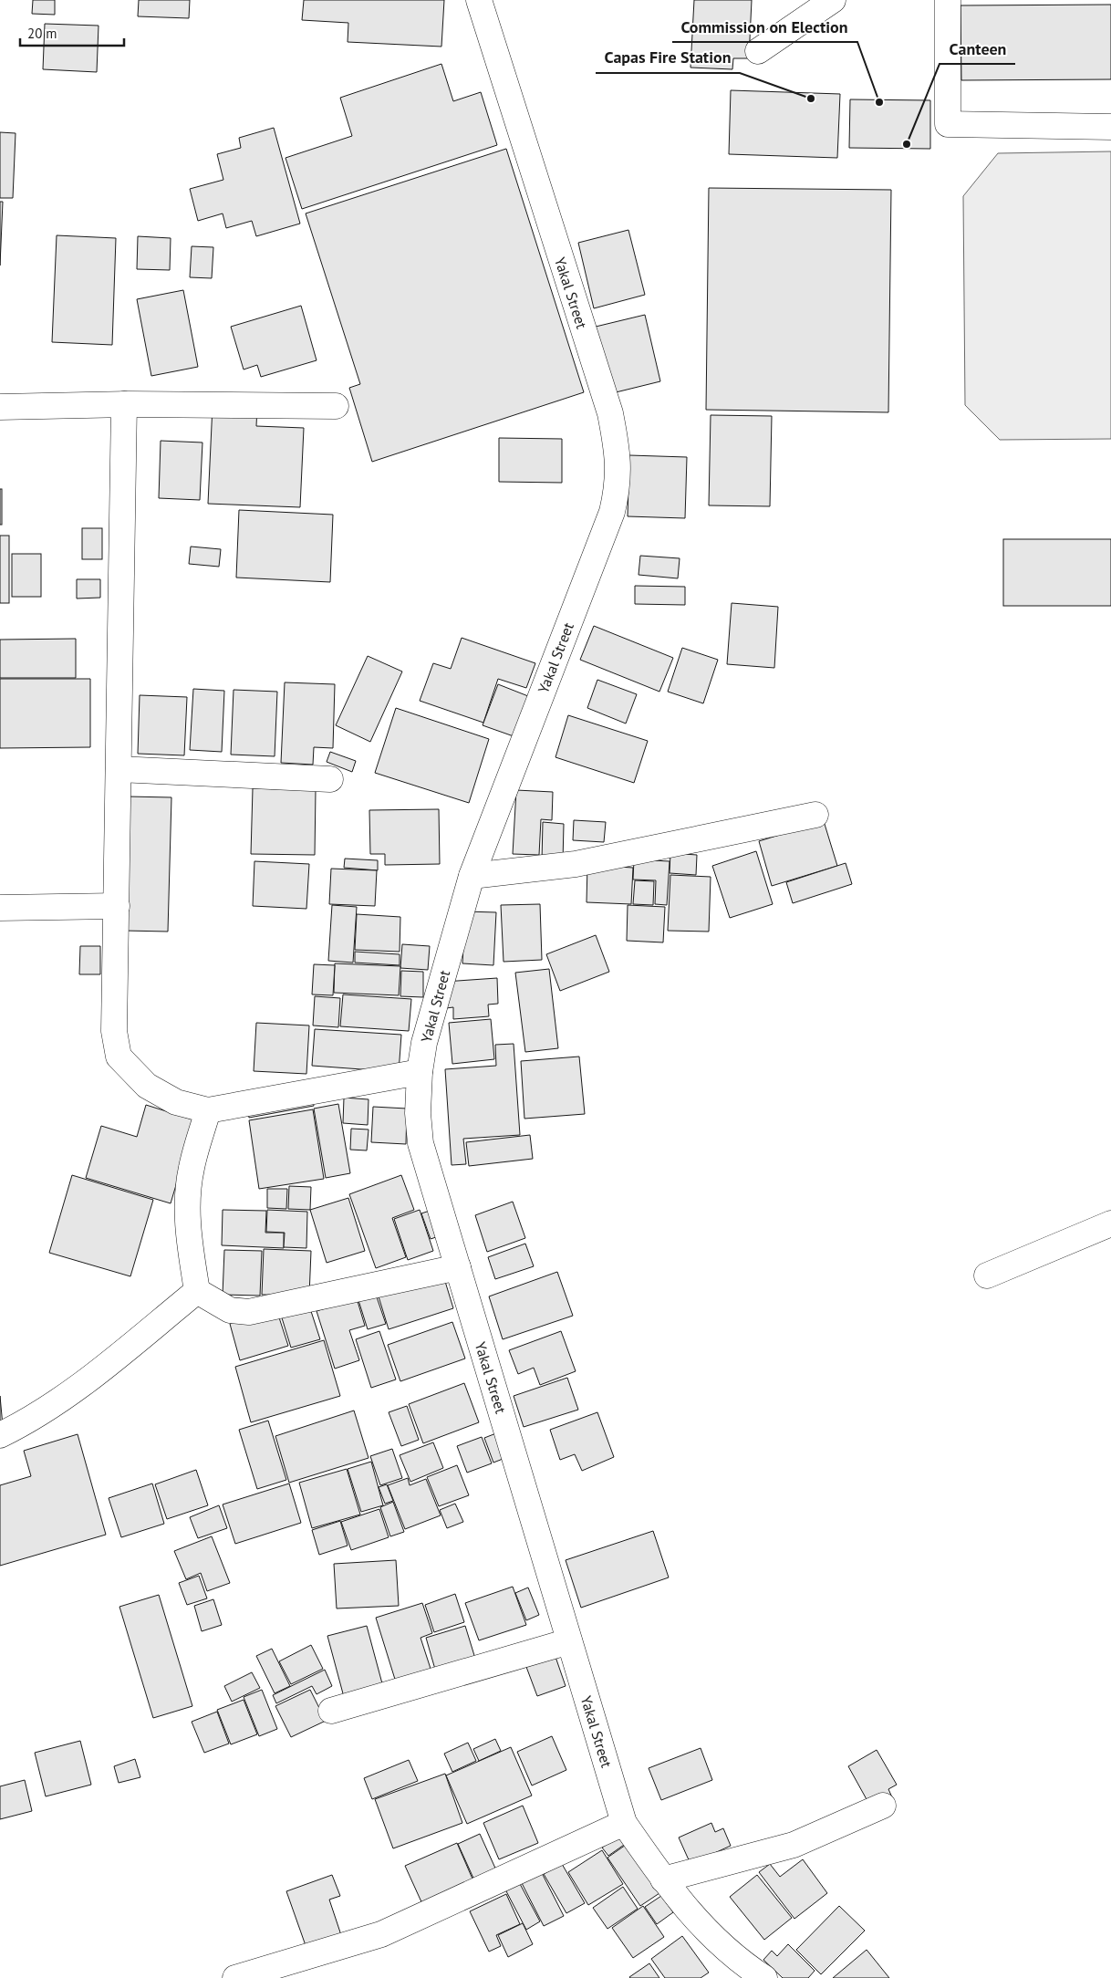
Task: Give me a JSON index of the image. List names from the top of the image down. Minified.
{"streets":{"street":["Yakal Street"]},"places":["Capas Fire Station","Commission on Election","Canteen"],"scale_bar":"20 m"}
